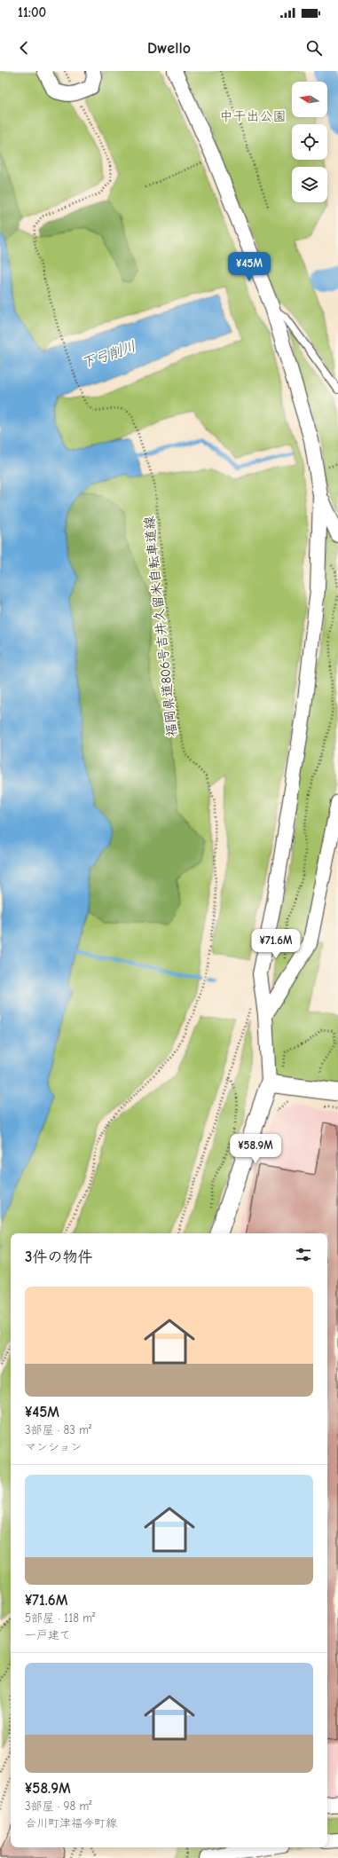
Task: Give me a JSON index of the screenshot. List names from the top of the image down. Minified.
{"streets":{"path":["福岡県道806号吉井久留米自転車道線"]},"water":["下弓削川"],"parks":["中干出公園"],"north":"left","page":{"status":"11:00","header":"Dwello","price":["¥45M","¥71.6M","¥58.9M"],"heading":"3件の物件","list":[{"name":"¥45M","note":"3部屋 · 83 m² · マンション"},{"name":"¥71.6M","note":"5部屋 · 118 m² · 一戸建て"},{"name":"¥58.9M","note":"3部屋 · 98 m² · 合川町津福今町線"}]}}
